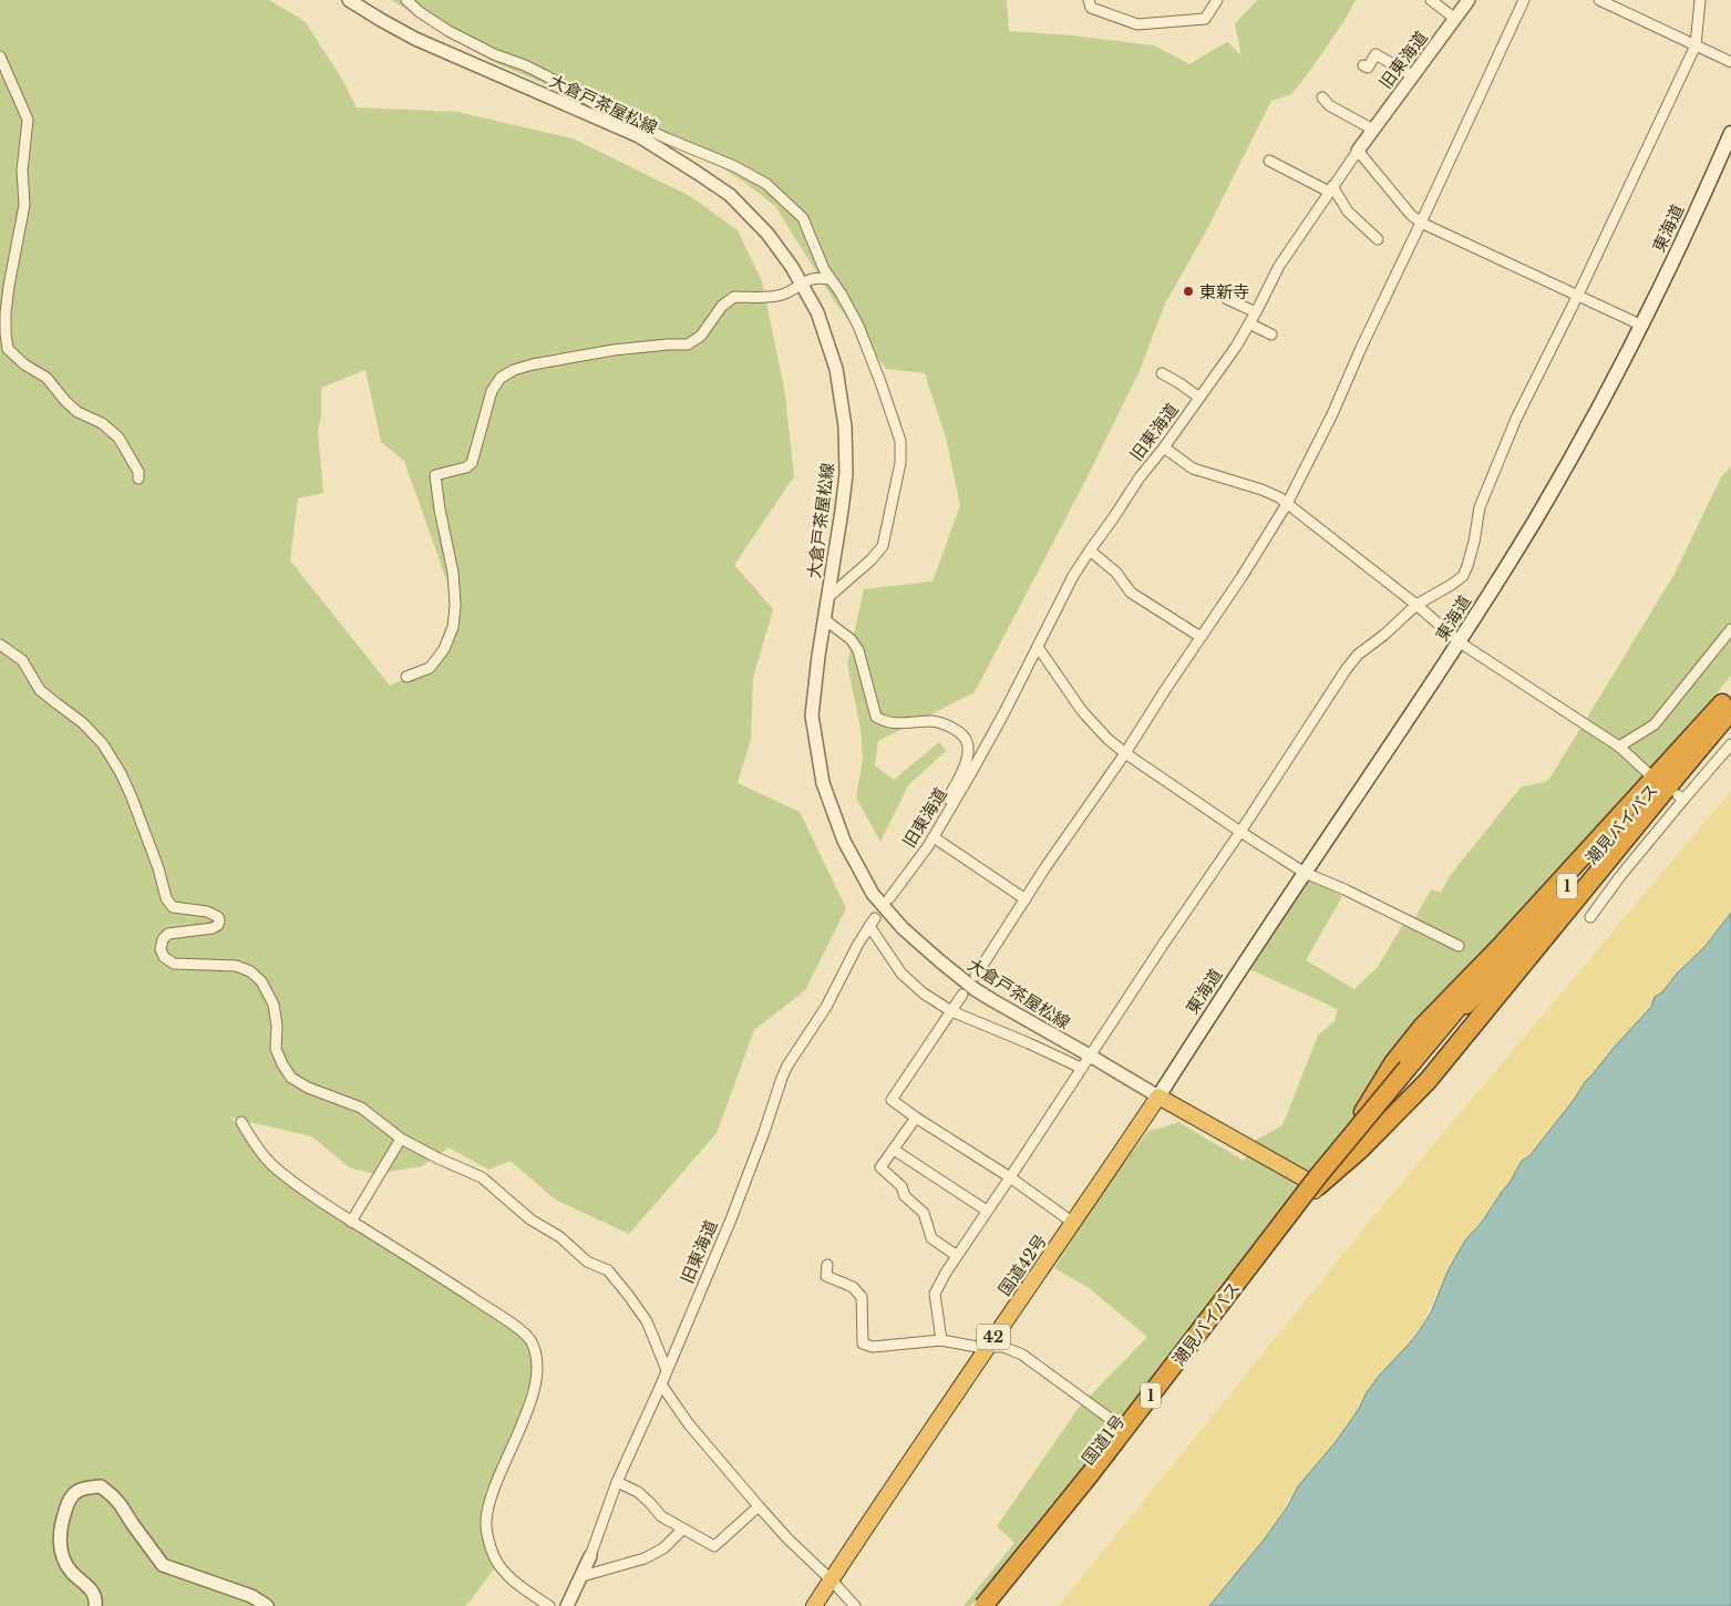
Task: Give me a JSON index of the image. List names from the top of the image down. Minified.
{"streets":{"highway":["潮見バイパス","1","国道42号","42","国道1号"],"main road":["東海道"],"street":["旧東海道","大倉戸茶屋松線"]},"crossings":[["大倉戸茶屋松線","東海道"],["大倉戸茶屋松線","国道42号"],["東海道","国道42号"],["潮見バイパス","1"]],"places":["東新寺"]}
